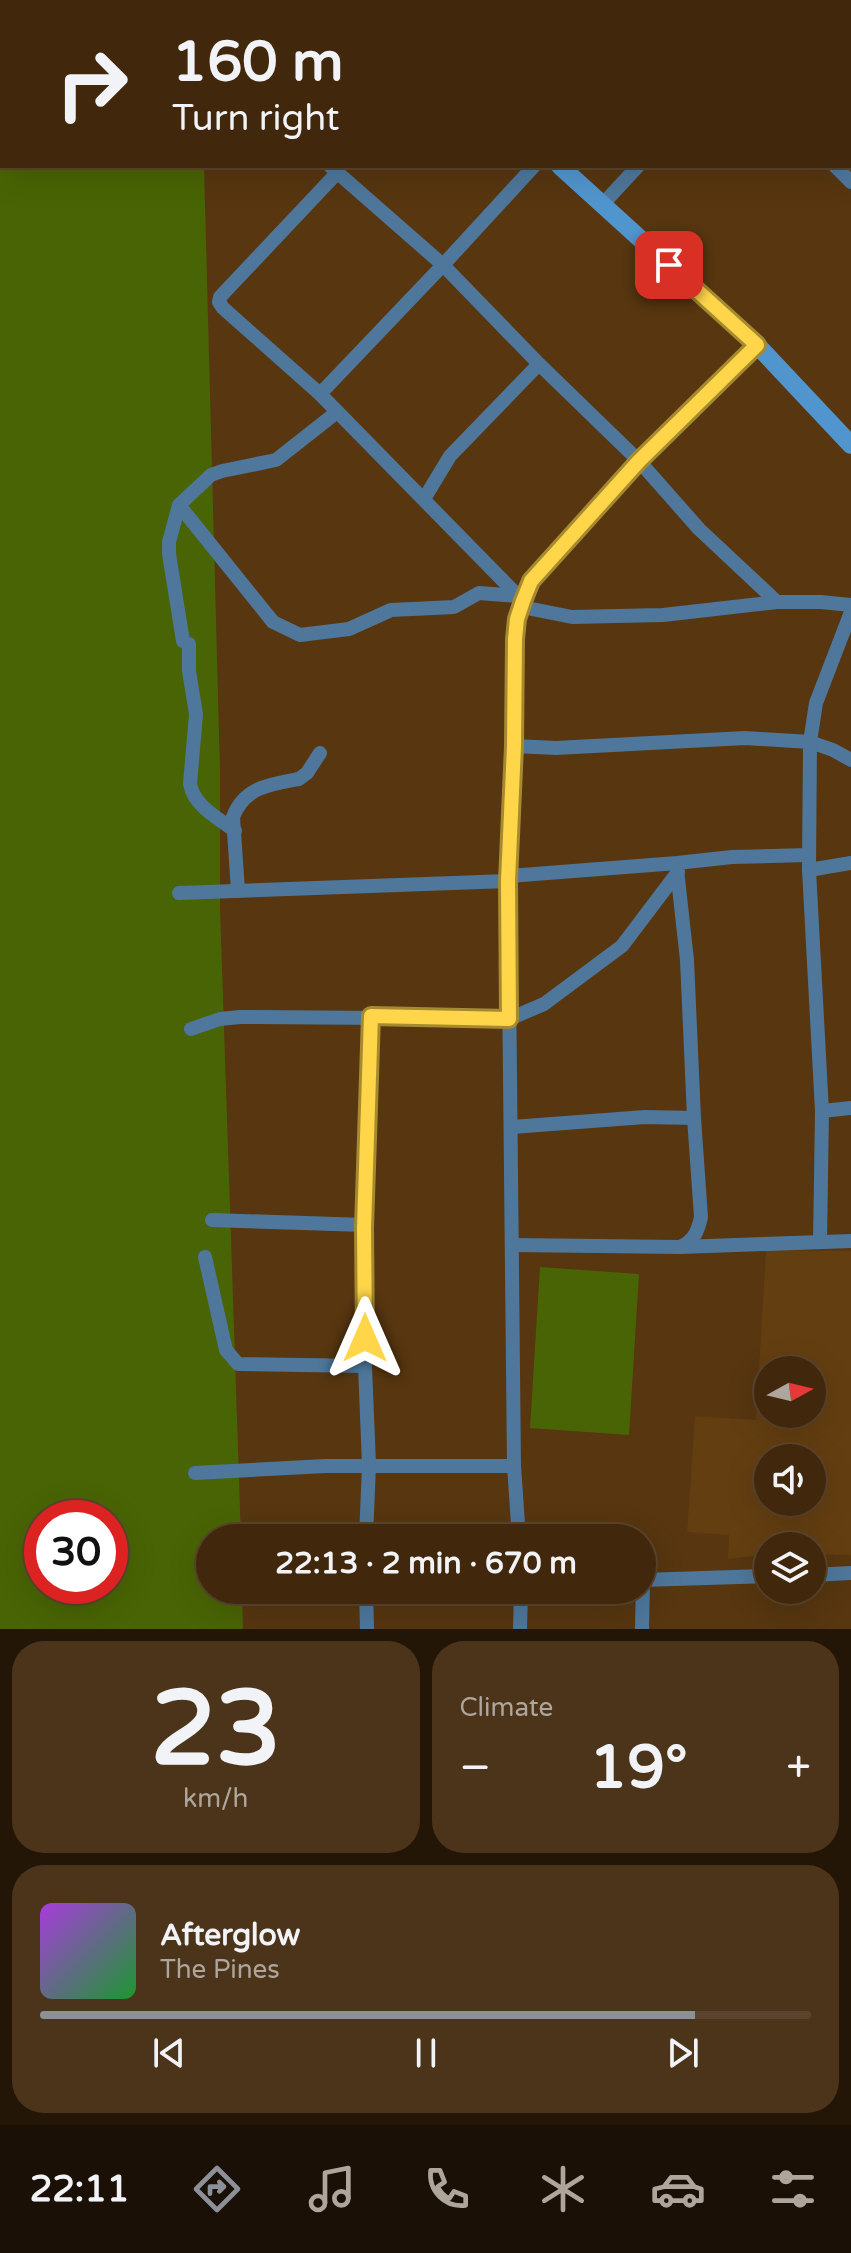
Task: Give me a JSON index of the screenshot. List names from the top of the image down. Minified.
{"north":"right","page":{"turn":["160 m","Turn right"],"limit":"30","trip":"22:13 · 2 min · 670 m","tile":[["23","km/h"],"Climate"],"heat":["−","19°","+"],"song":["Afterglow","The Pines"],"tabs":"22:11"}}
